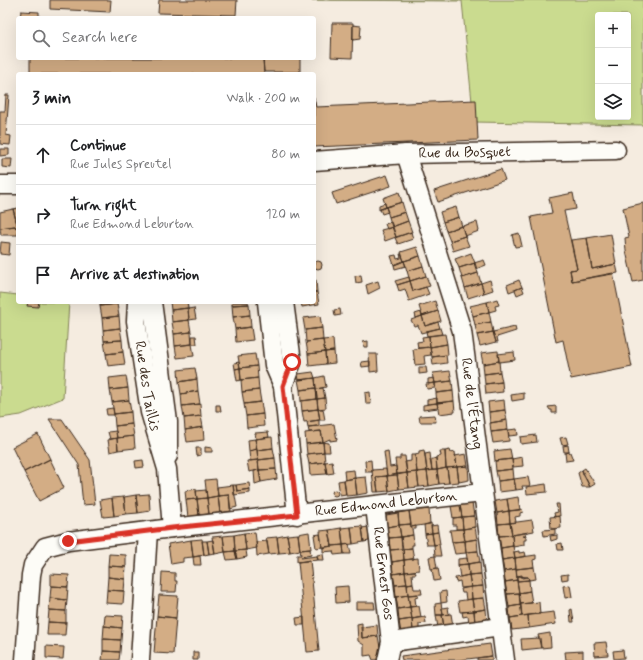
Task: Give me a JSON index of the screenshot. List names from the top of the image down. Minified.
{"streets":{"street":["Rue du Bosquet","Rue des Taillis","Rue de l'Étang","Rue Edmond Leburton","Rue Ernest Gos"]},"crossings":[["Rue du Bosquet","Rue de l'Étang"],["Rue des Taillis","Rue Edmond Leburton"],["Rue de l'Étang","Rue Edmond Leburton"],["Rue de l'Étang","Rue Ernest Gos"],["Rue Edmond Leburton","Rue Ernest Gos"]],"page":{"map_buttons":["+","−"],"search":"Search here","heading":["3 min","Walk · 200 m"],"list":[["Continue","Rue Jules Spreutel","80 m"],["Turn right","Rue Edmond Leburton","120 m"],"Arrive at destination"]}}
